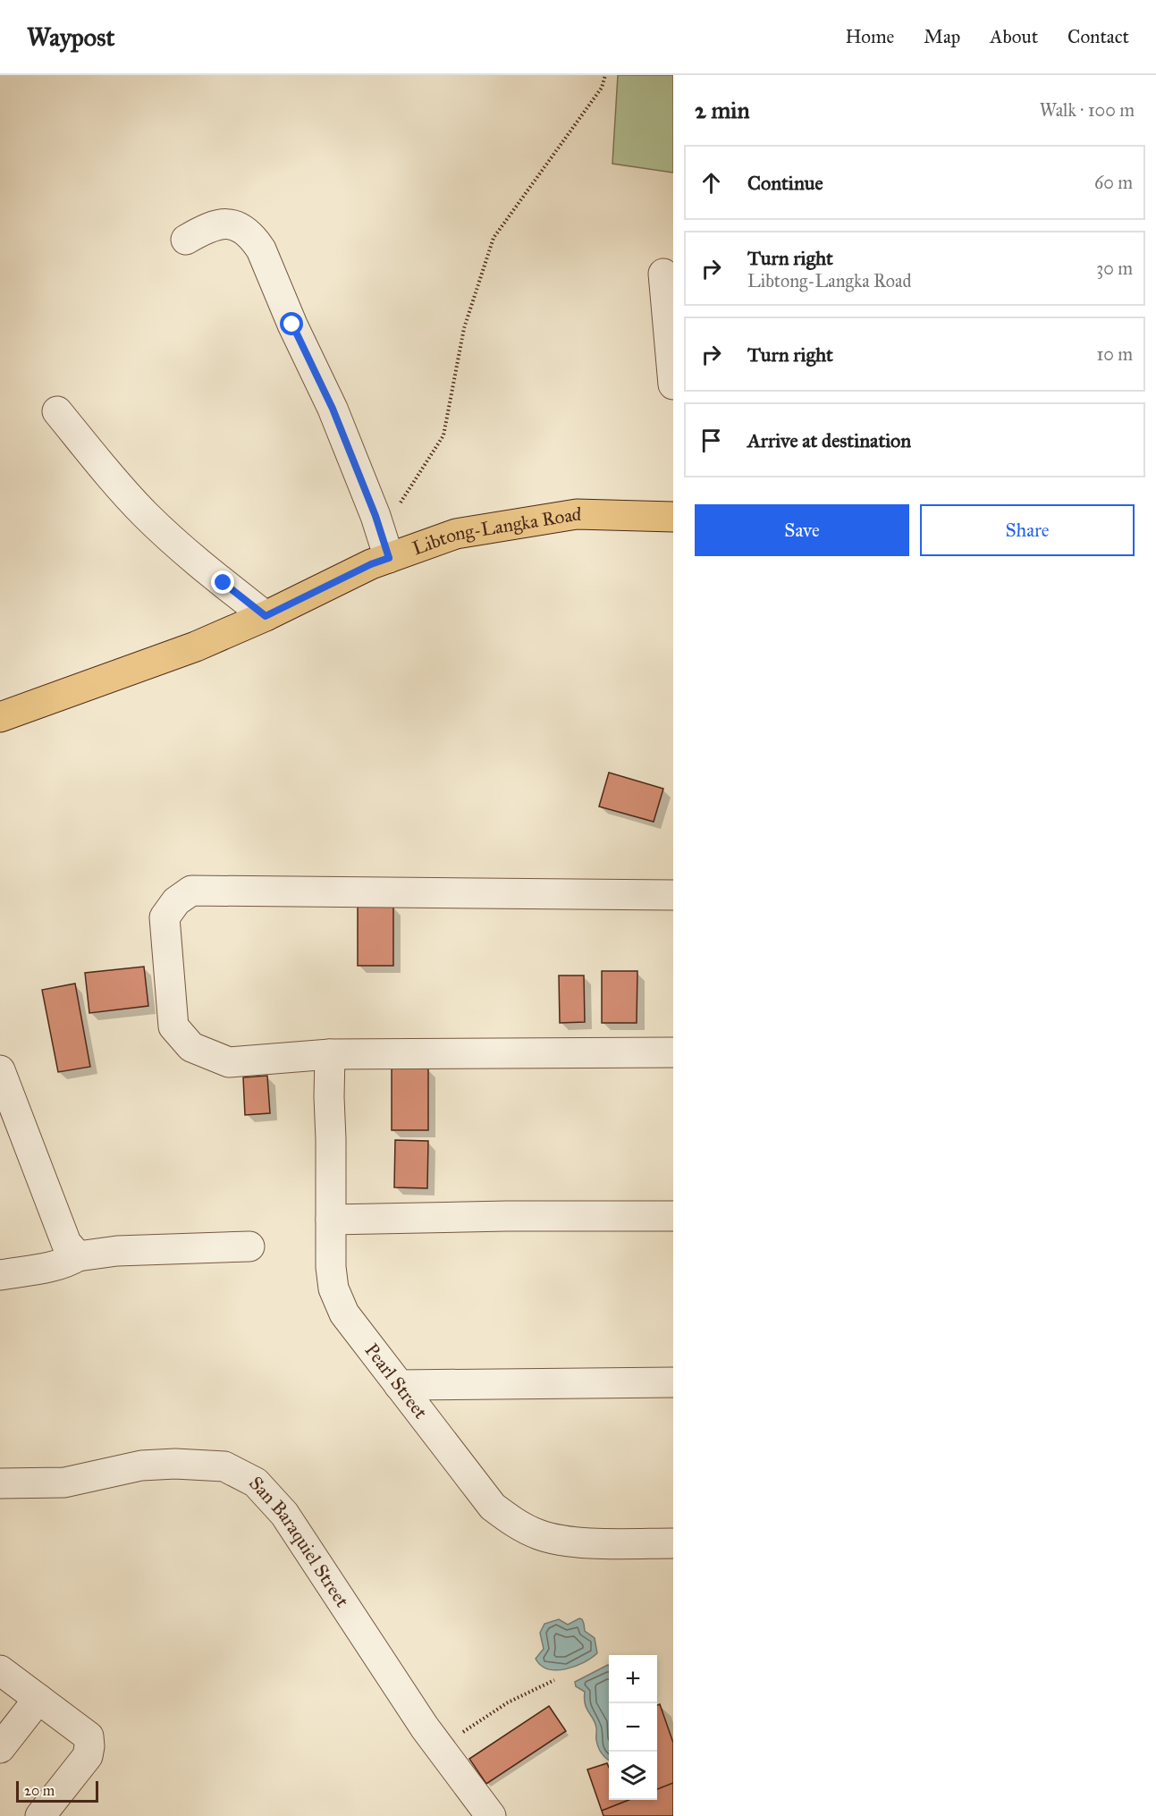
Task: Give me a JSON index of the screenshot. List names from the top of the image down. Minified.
{"streets":{"main road":["Libtong-Langka Road"],"street":["Pearl Street","San Baraquiel Street"]},"scale_bar":"20 m","page":{"header":"Waypost","nav":["Home","Map","About","Contact"],"heading":["2 min","Walk · 100 m"],"list":[["Continue","60 m"],["Turn right","Libtong-Langka Road","30 m"],["Turn right","10 m"],"Arrive at destination"],"buttons":["Save","Share"],"map_buttons":["+","−"],"scale":"20 m"}}
